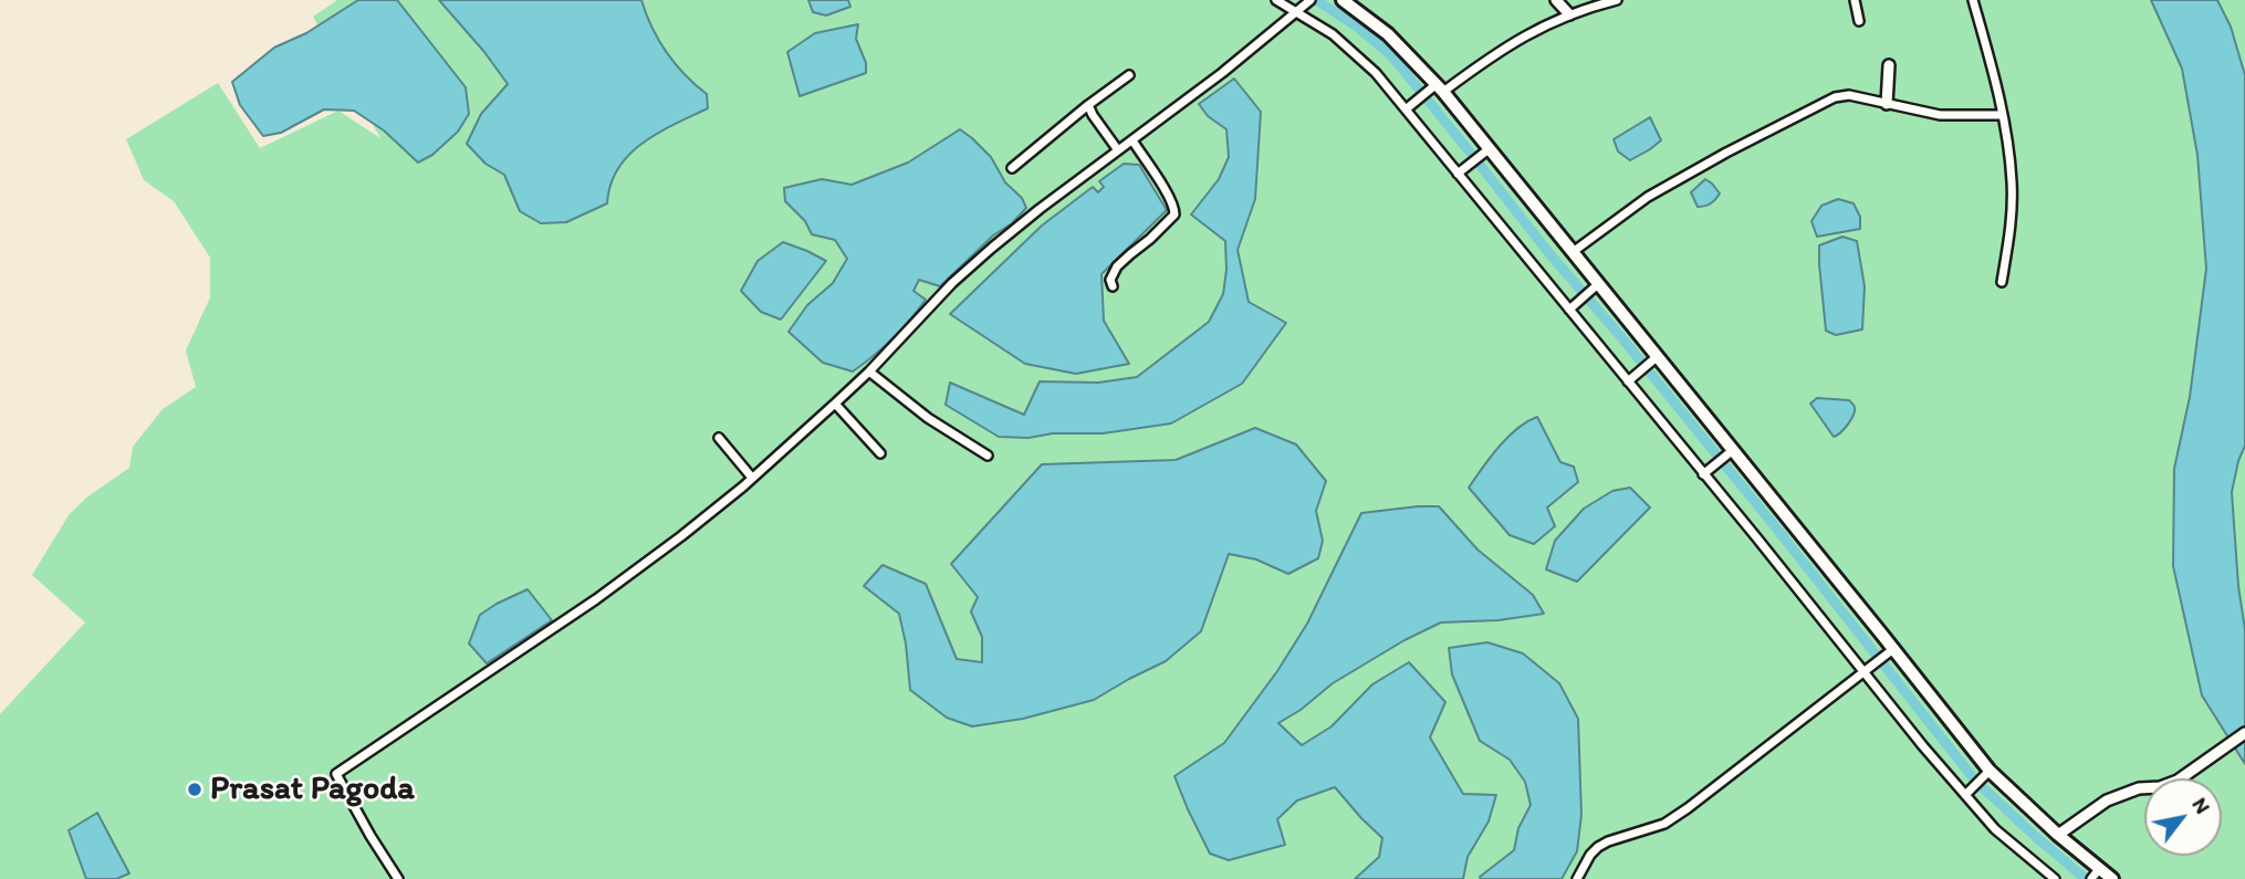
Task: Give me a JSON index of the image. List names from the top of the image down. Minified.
{"places":["Prasat Pagoda"],"north":"top right"}
